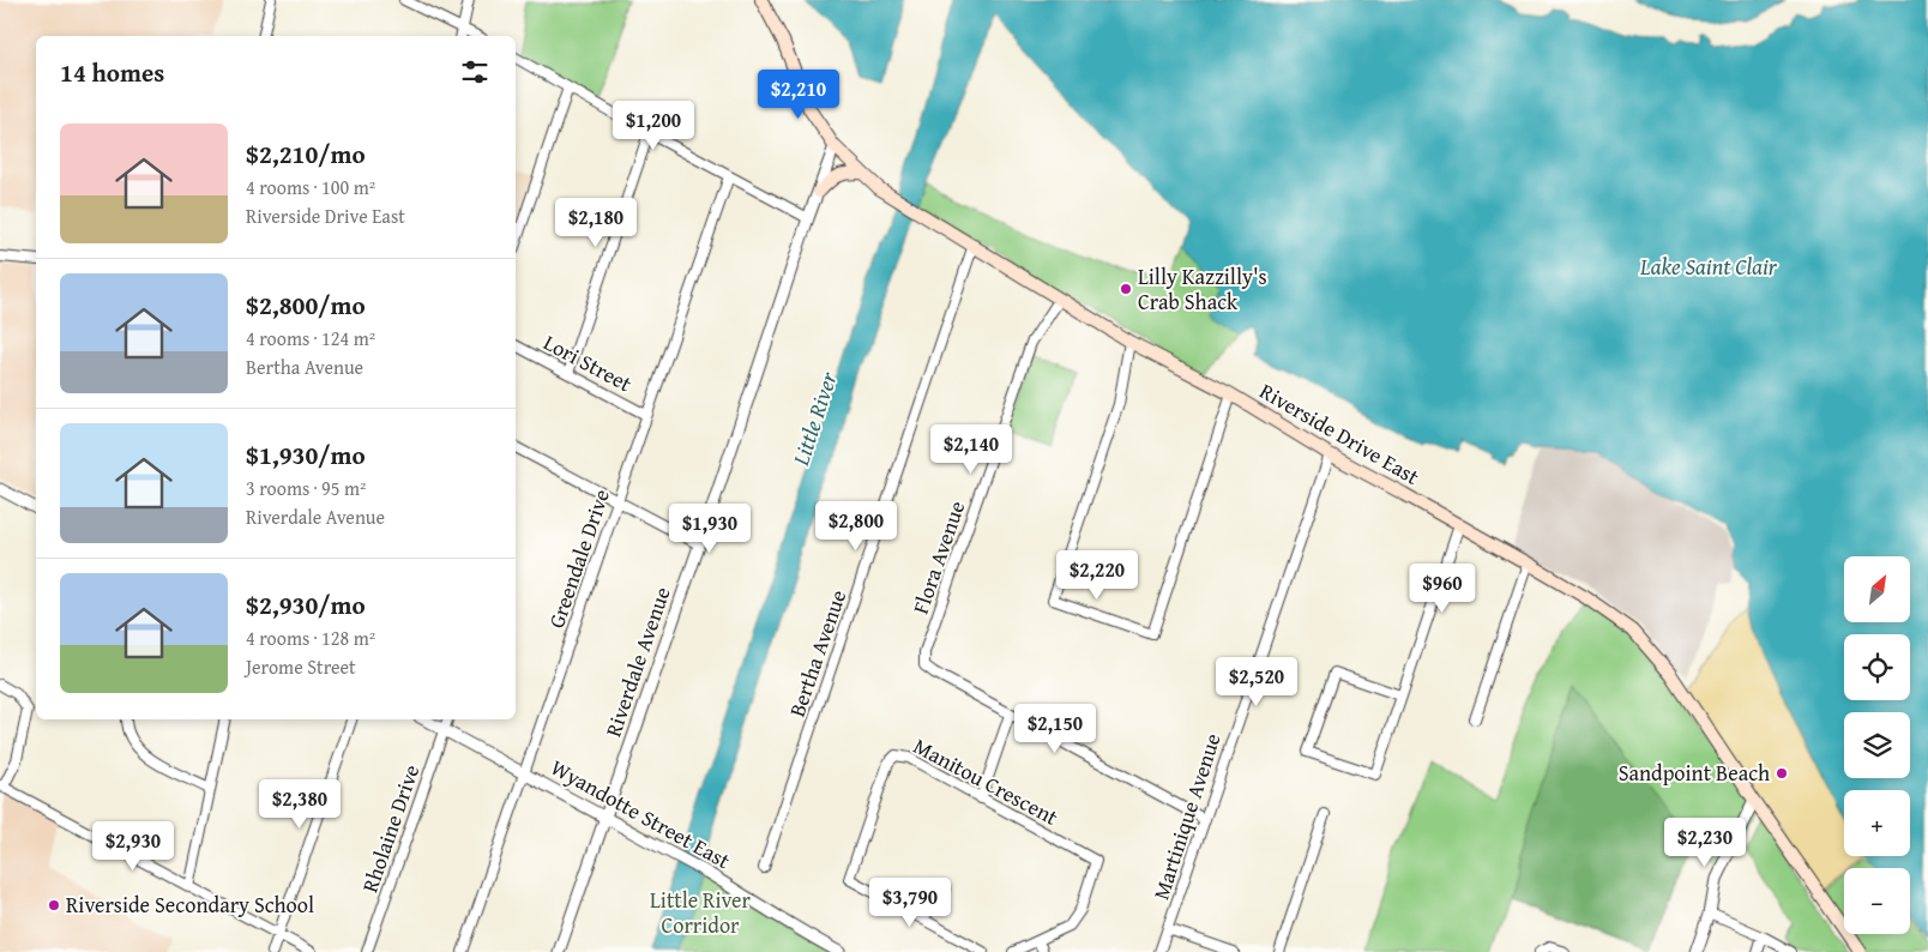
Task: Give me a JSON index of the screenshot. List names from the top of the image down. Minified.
{"streets":{"main road":["Riverside Drive East"],"street":["Lori Street","Flora Avenue","Greendale Drive","Bertha Avenue","Riverdale Avenue","Manitou Crescent","Wyandotte Street East","Martinique Avenue","Rholaine Drive"]},"crossings":[["Lori Street","Greendale Drive"],["Riverside Drive East","Flora Avenue"],["Riverside Drive East","Bertha Avenue"],["Riverside Drive East","Riverdale Avenue"],["Riverside Drive East","Martinique Avenue"],["Greendale Drive","Wyandotte Street East"],["Riverdale Avenue","Wyandotte Street East"],["Wyandotte Street East","Rholaine Drive"]],"water":["Lake Saint Clair","Little River"],"parks":["Little River Corridor"],"places":["Lilly Kazzilly's Crab Shack","Sandpoint Beach","Riverside Secondary School"],"north":"top right","page":{"heading":"14 homes","price":["$2,210","$1,200","$2,180","$2,140","$2,800","$1,930","$2,220","$960","$2,520","$2,150","$2,380","$2,230","$2,930","$3,790"],"list":[{"name":"$2,210/mo","note":"4 rooms · 100 m² · Riverside Drive East"},{"name":"$2,800/mo","note":"4 rooms · 124 m² · Bertha Avenue"},{"name":"$1,930/mo","note":"3 rooms · 95 m² · Riverdale Avenue"},{"name":"$2,930/mo","note":"4 rooms · 128 m² · Jerome Street"}],"map_buttons":["+","−"]}}
